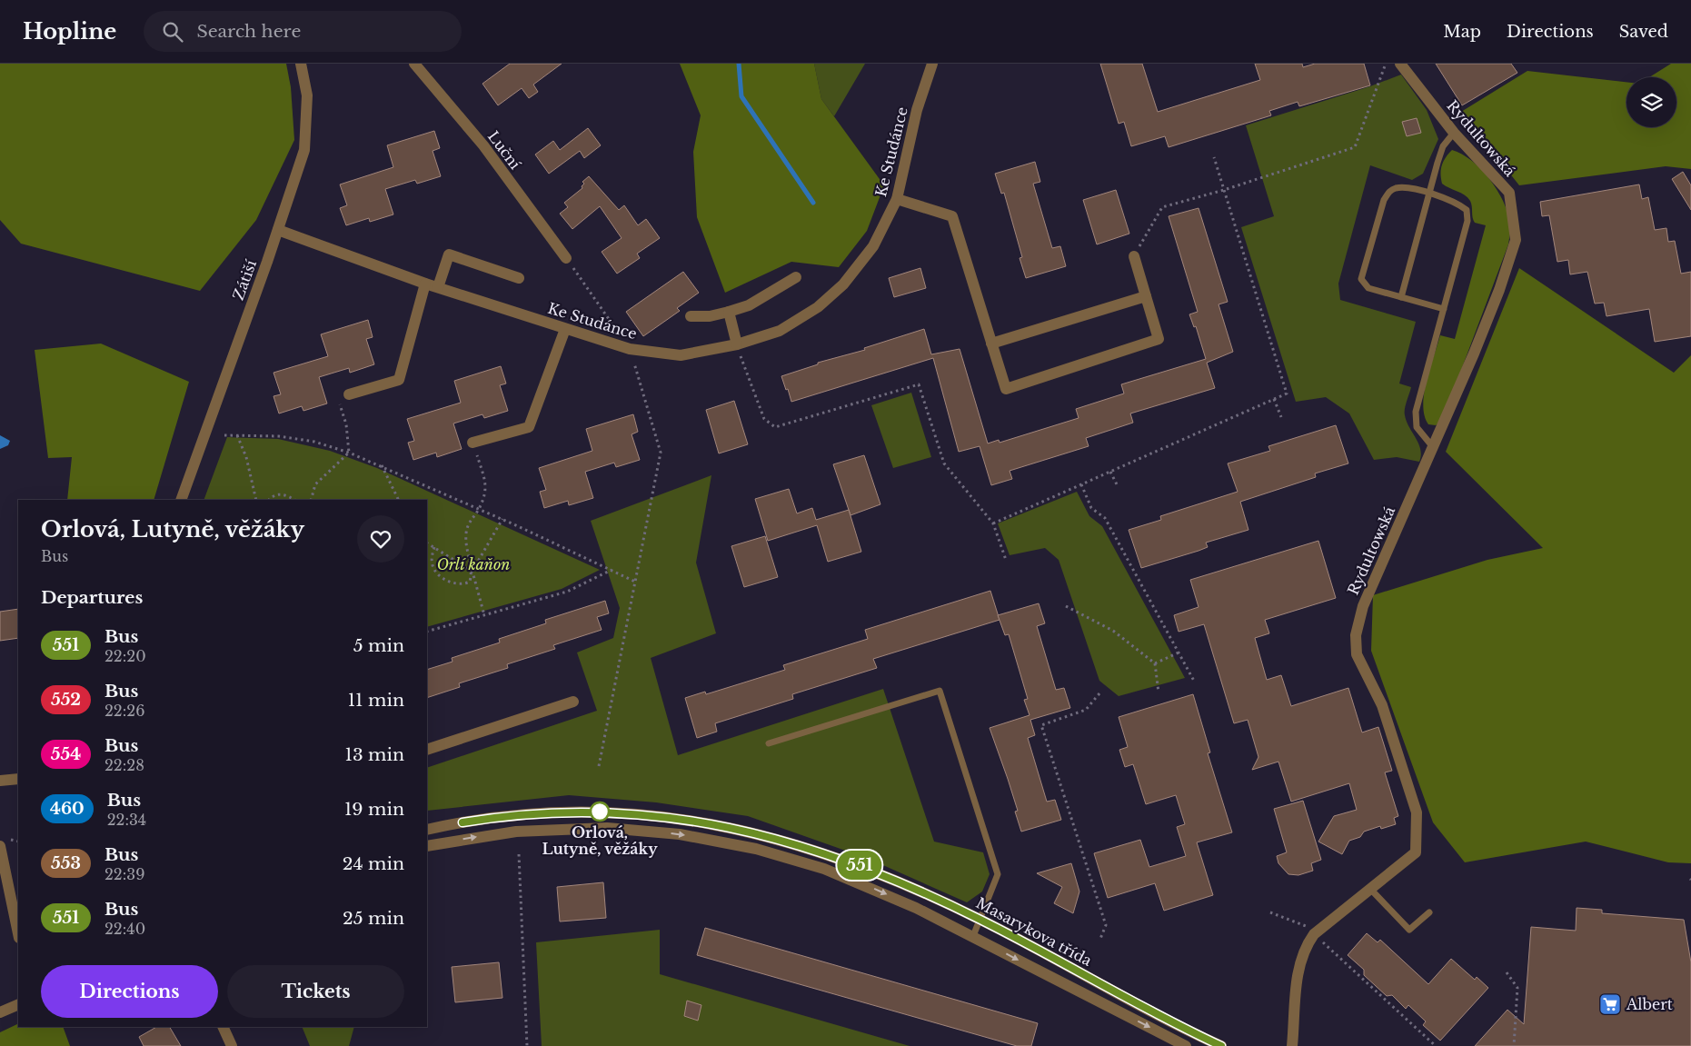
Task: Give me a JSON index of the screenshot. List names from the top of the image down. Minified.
{"streets":{"street":["Rydultowská","Luční","Ke Studánce","Zátiší","Masarykova třída"]},"crossings":[["Ke Studánce","Zátiší"]],"parks":["Orlí kaňon"],"places":{"other":["Orlová, Lutyně, věžáky"],"supermarket":["Albert"]},"lines":["bus line 551"],"page":{"header":"Hopline","search":"Search here","nav":["Map","Directions","Saved"],"on_map":"551","heading":[["Orlová, Lutyně, věžáky","Bus"],"Departures"],"list":[{"mark":"551","name":"Bus","note":"22:20","value":"5 min"},{"mark":"552","name":"Bus","note":"22:26","value":"11 min"},{"mark":"554","name":"Bus","note":"22:28","value":"13 min"},{"mark":"460","name":"Bus","note":"22:34","value":"19 min"},{"mark":"553","name":"Bus","note":"22:39","value":"24 min"},{"mark":"551","name":"Bus","note":"22:40","value":"25 min"}],"buttons":["Directions","Tickets"]}}
